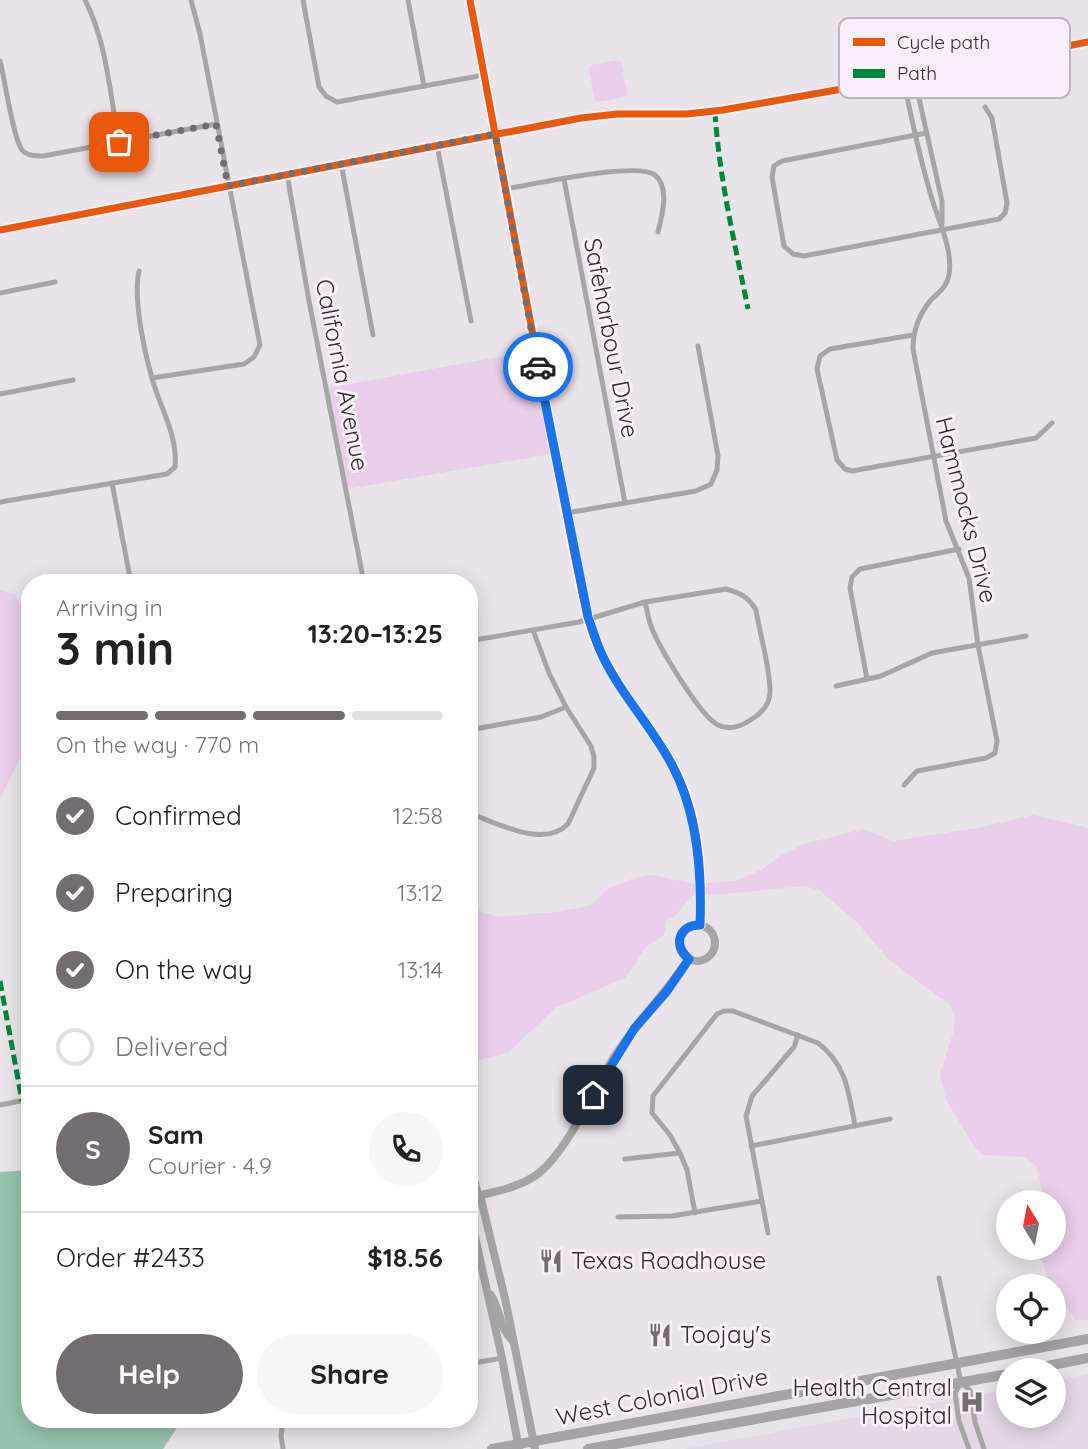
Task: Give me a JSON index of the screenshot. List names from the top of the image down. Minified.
{"streets":{"highway":["West Colonial Drive"],"street":["Safeharbour Drive","California Avenue","Hammocks Drive"]},"places":{"restaurant":["Texas Roadhouse","Toojay's"],"hospital":["Health Central Hospital"]},"legend":["Cycle path","Path"],"north":"top","page":{"heading":["3 min","Arriving in","13:20–13:25"],"panel":["Sam","Courier · 4.9","Order #2433","$18.56"],"bar":"On the way · 770 m","list":[["Confirmed","12:58"],["Preparing","13:12"],["On the way","13:14"],"Delivered"],"round":"S","buttons":["Help","Share"]}}
